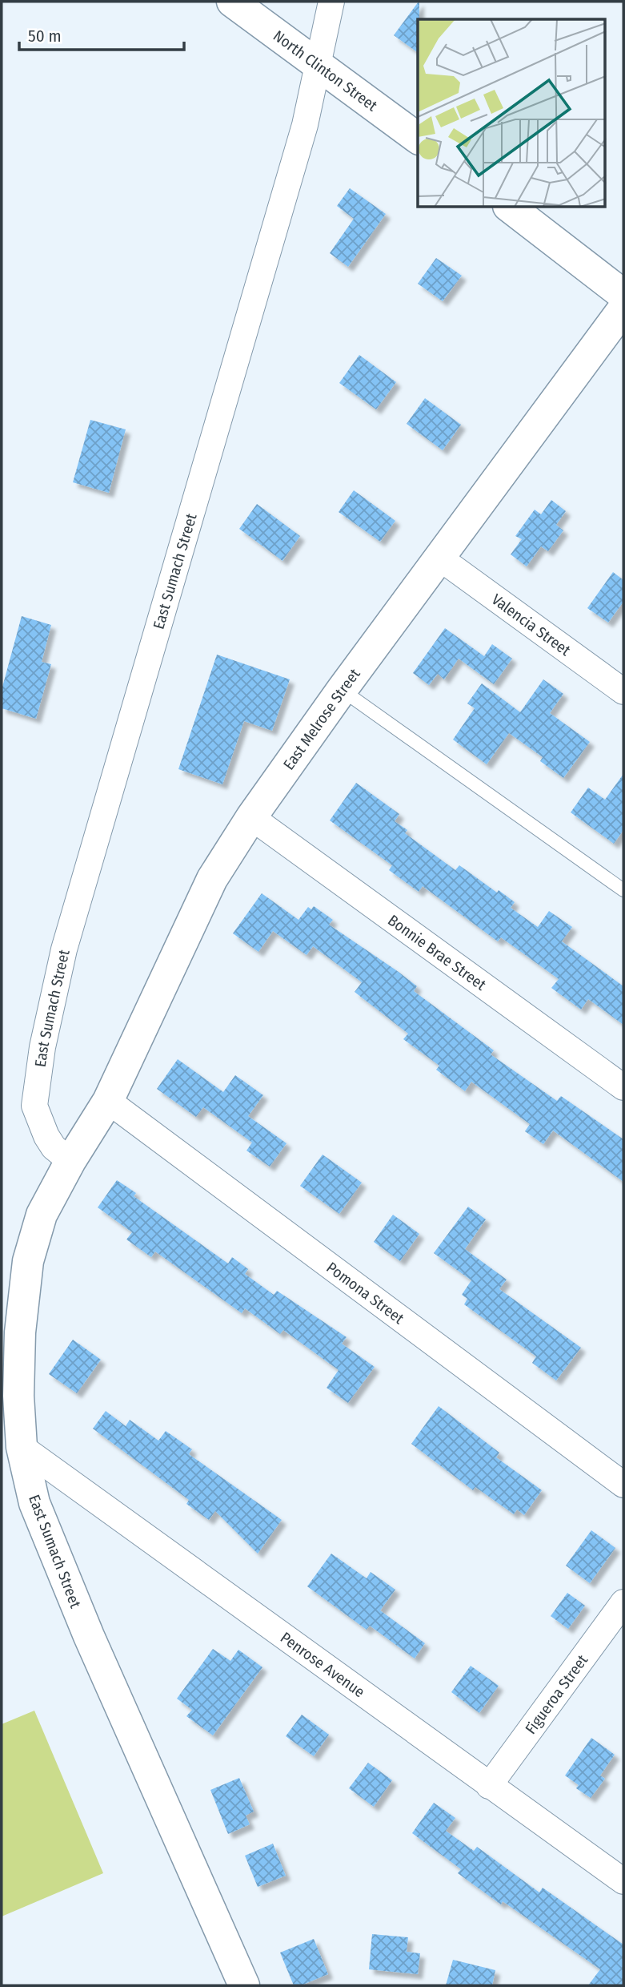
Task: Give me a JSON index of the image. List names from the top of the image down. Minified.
{"streets":{"street":["North Clinton Street","East Sumach Street","Valencia Street","East Melrose Street","Bonnie Brae Street","Pomona Street","Penrose Avenue","Figueroa Street"]},"crossings":[["North Clinton Street","East Sumach Street"],["East Sumach Street","East Melrose Street"],["East Sumach Street","Penrose Avenue"],["Valencia Street","East Melrose Street"],["East Melrose Street","Bonnie Brae Street"],["East Melrose Street","Pomona Street"],["Penrose Avenue","Figueroa Street"]],"scale_bar":"50 m"}
